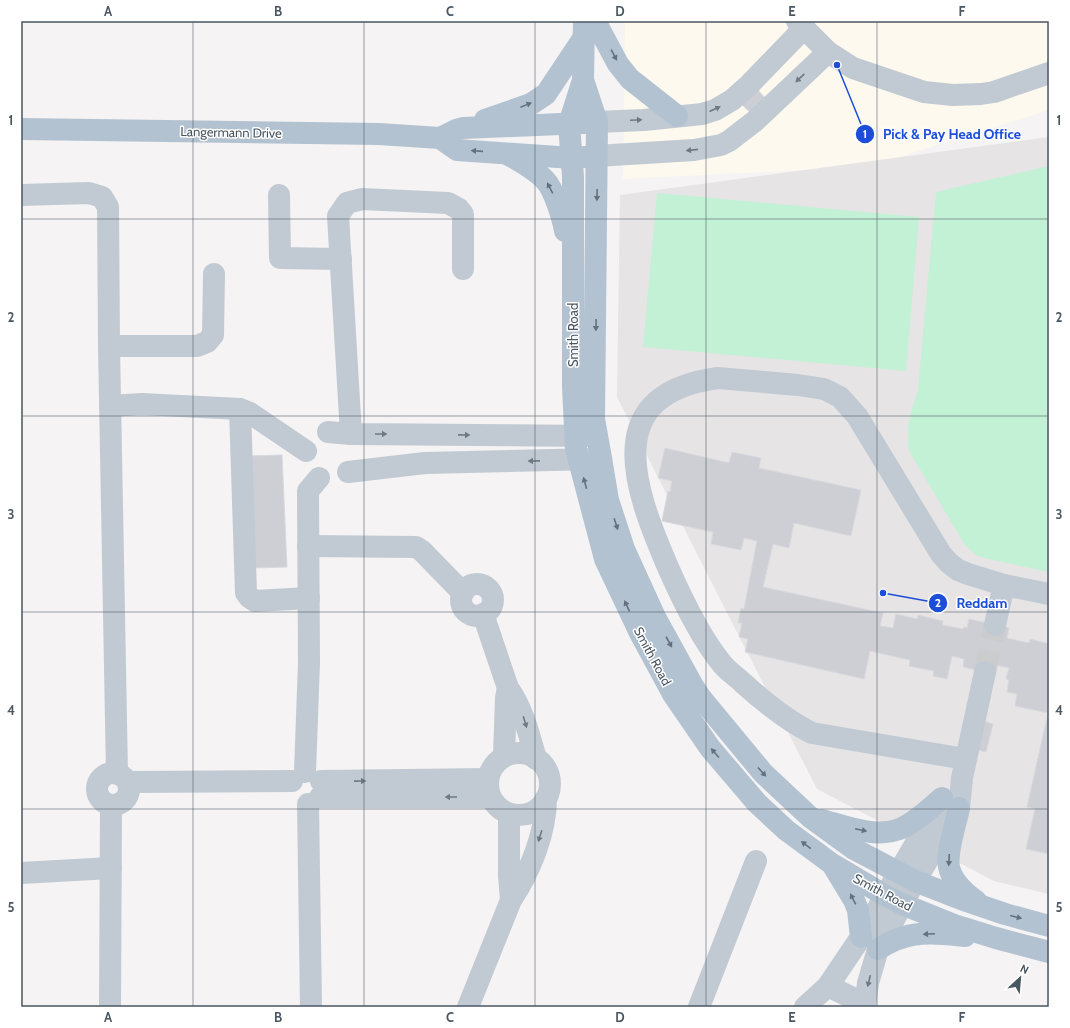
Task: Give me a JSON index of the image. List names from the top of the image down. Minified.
{"streets":{"main road":["Langermann Drive","Smith Road"]},"crossings":[["Langermann Drive","Smith Road"]],"places":["Pick & Pay Head Office","Reddam"],"north":"top right","grid":{"columns":["A","B","C","D","E","F"],"rows":["1","2","3","4","5"]}}
